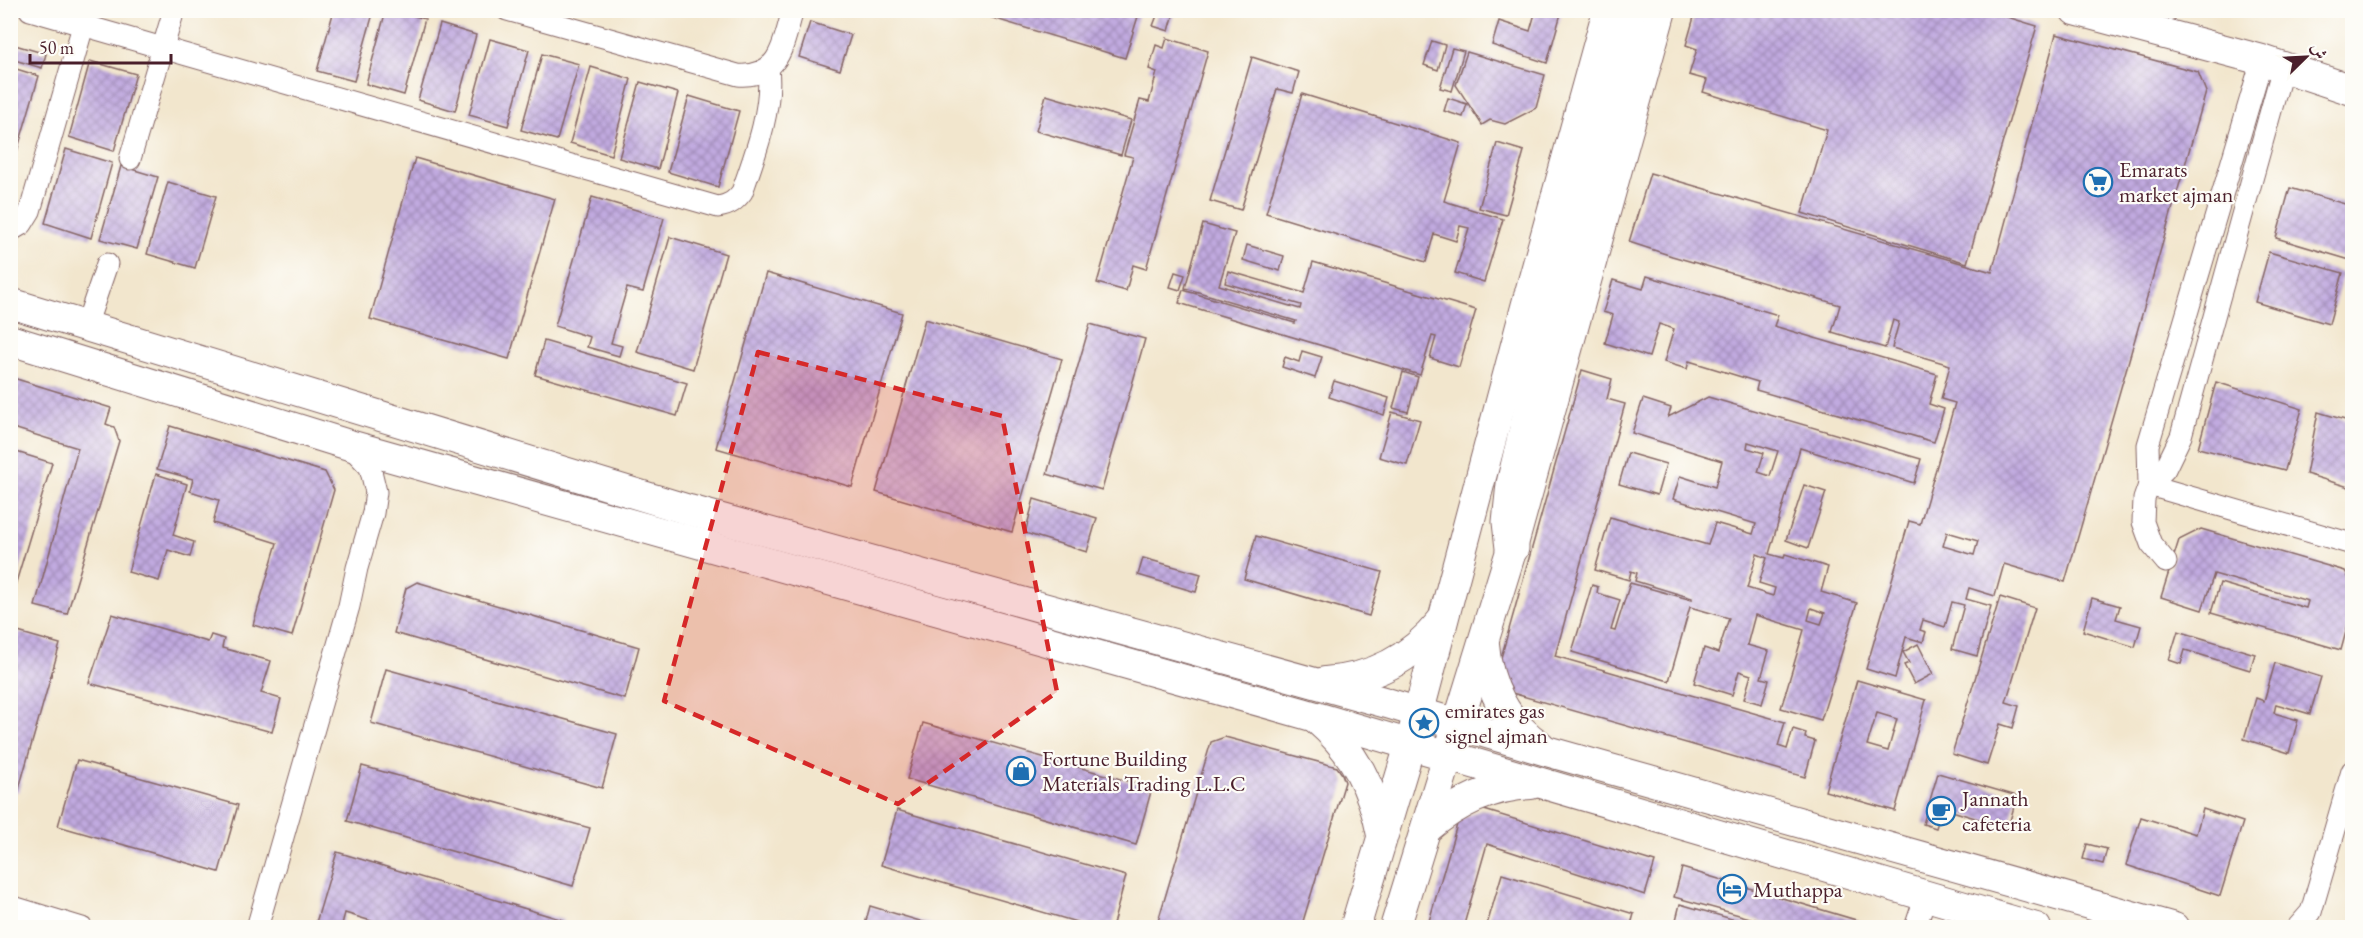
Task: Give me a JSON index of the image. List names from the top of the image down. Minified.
{"places":{"supermarket":["Emarats market ajman"],"place":["emirates gas signel ajman"],"shop":["Fortune Building Materials Trading L.L.C"],"cafe":["Jannath cafeteria"],"hotel":["Muthappa"]},"scale_bar":"50 m","north":"top right"}
